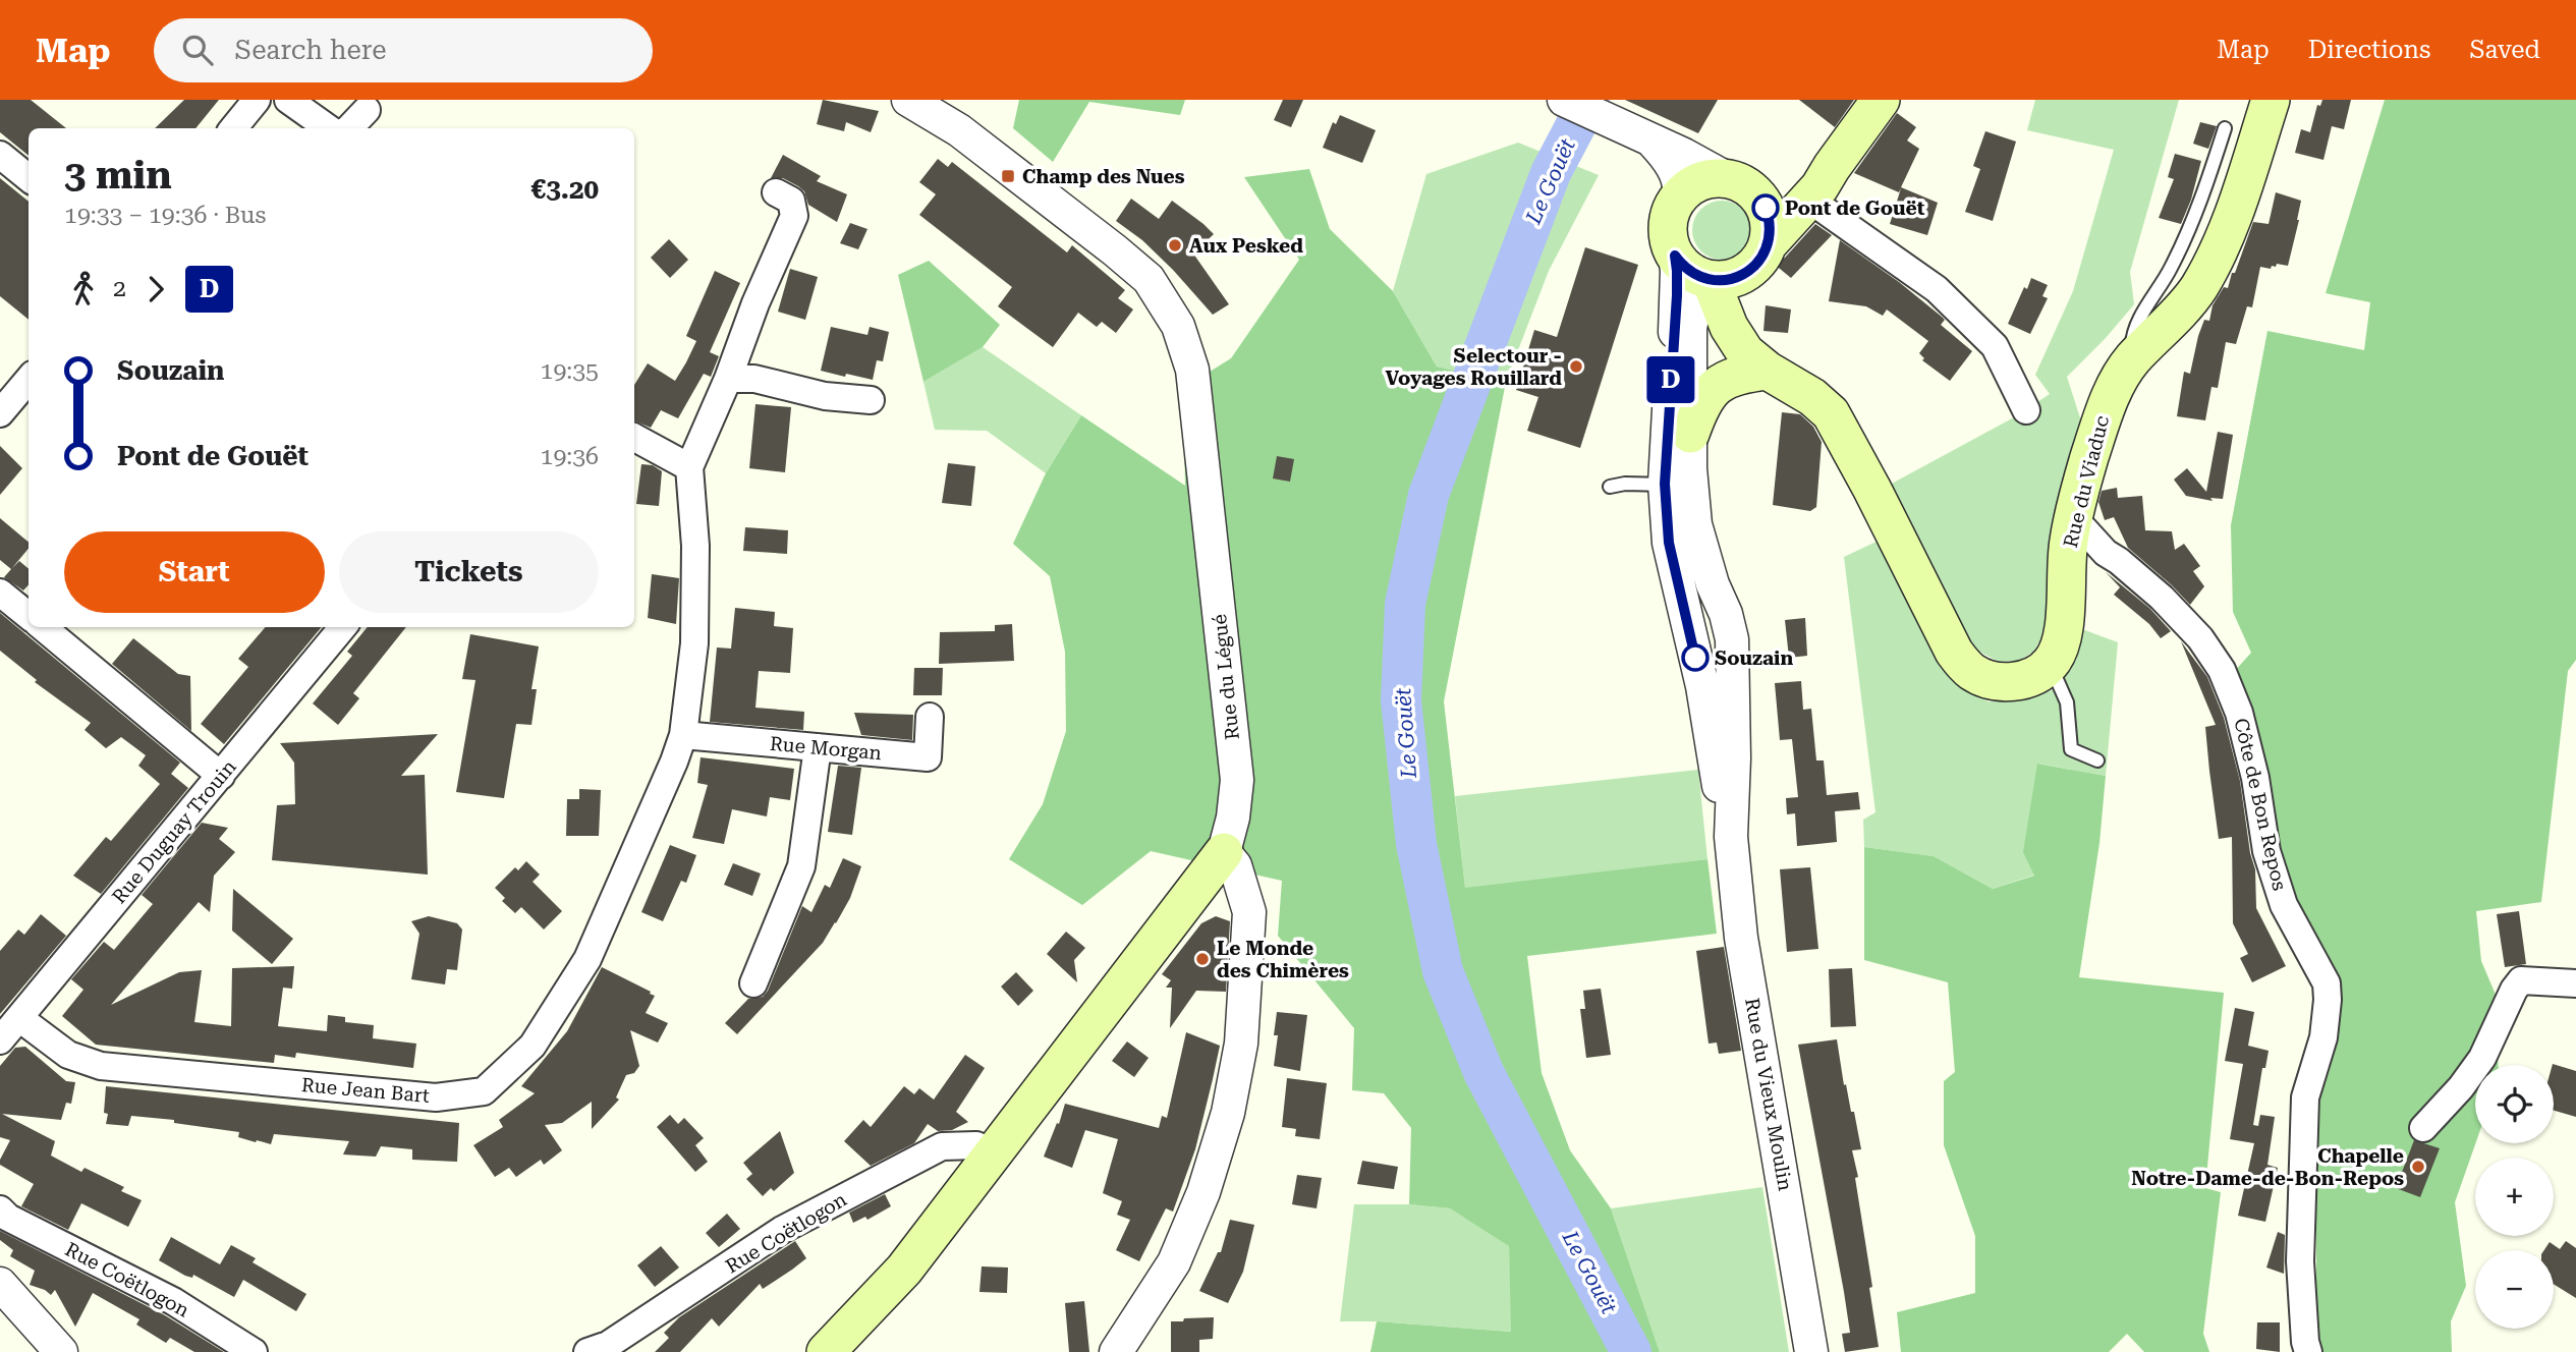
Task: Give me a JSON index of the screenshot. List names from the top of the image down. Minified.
{"streets":{"main road":["Rue du Viaduc"],"street":["Rue du Légué","Rue Morgan","Côte de Bon Repos","Rue Duguay Trouin","Rue Jean Bart","Rue du Vieux Moulin","Rue Coëtlogon"]},"crossings":[["Rue du Viaduc","Côte de Bon Repos"],["Rue Morgan","Rue Jean Bart"],["Rue Duguay Trouin","Rue Jean Bart"]],"water":["Le Gouët"],"places":{"transit":["Champ des Nues"],"other":["Pont de Gouët","Aux Pesked","Selectour - Voyages Rouillard","Souzain","Le Monde des Chimères","Chapelle Notre-Dame-de-Bon-Repos"]},"lines":["bus line D"],"page":{"header":"Map","search":"Search here","nav":["Map","Directions","Saved"],"on_map":"D","heading":["3 min","19:33 – 19:36 · Bus","€3.20"],"legs":["2","D"],"list":[{"name":"Souzain","value":"19:35"},{"name":"Pont de Gouët","value":"19:36"}],"buttons":["Start","Tickets"],"map_buttons":["+","−"]}}
